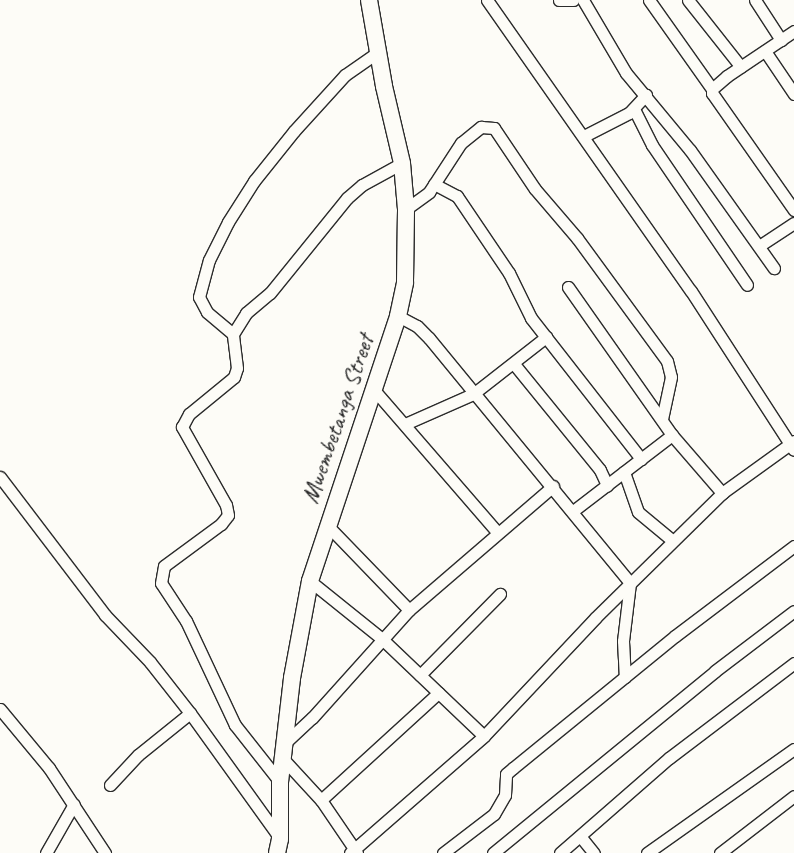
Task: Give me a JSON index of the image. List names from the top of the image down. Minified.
{"streets":{"street":["Mwembetanga Street"]}}
